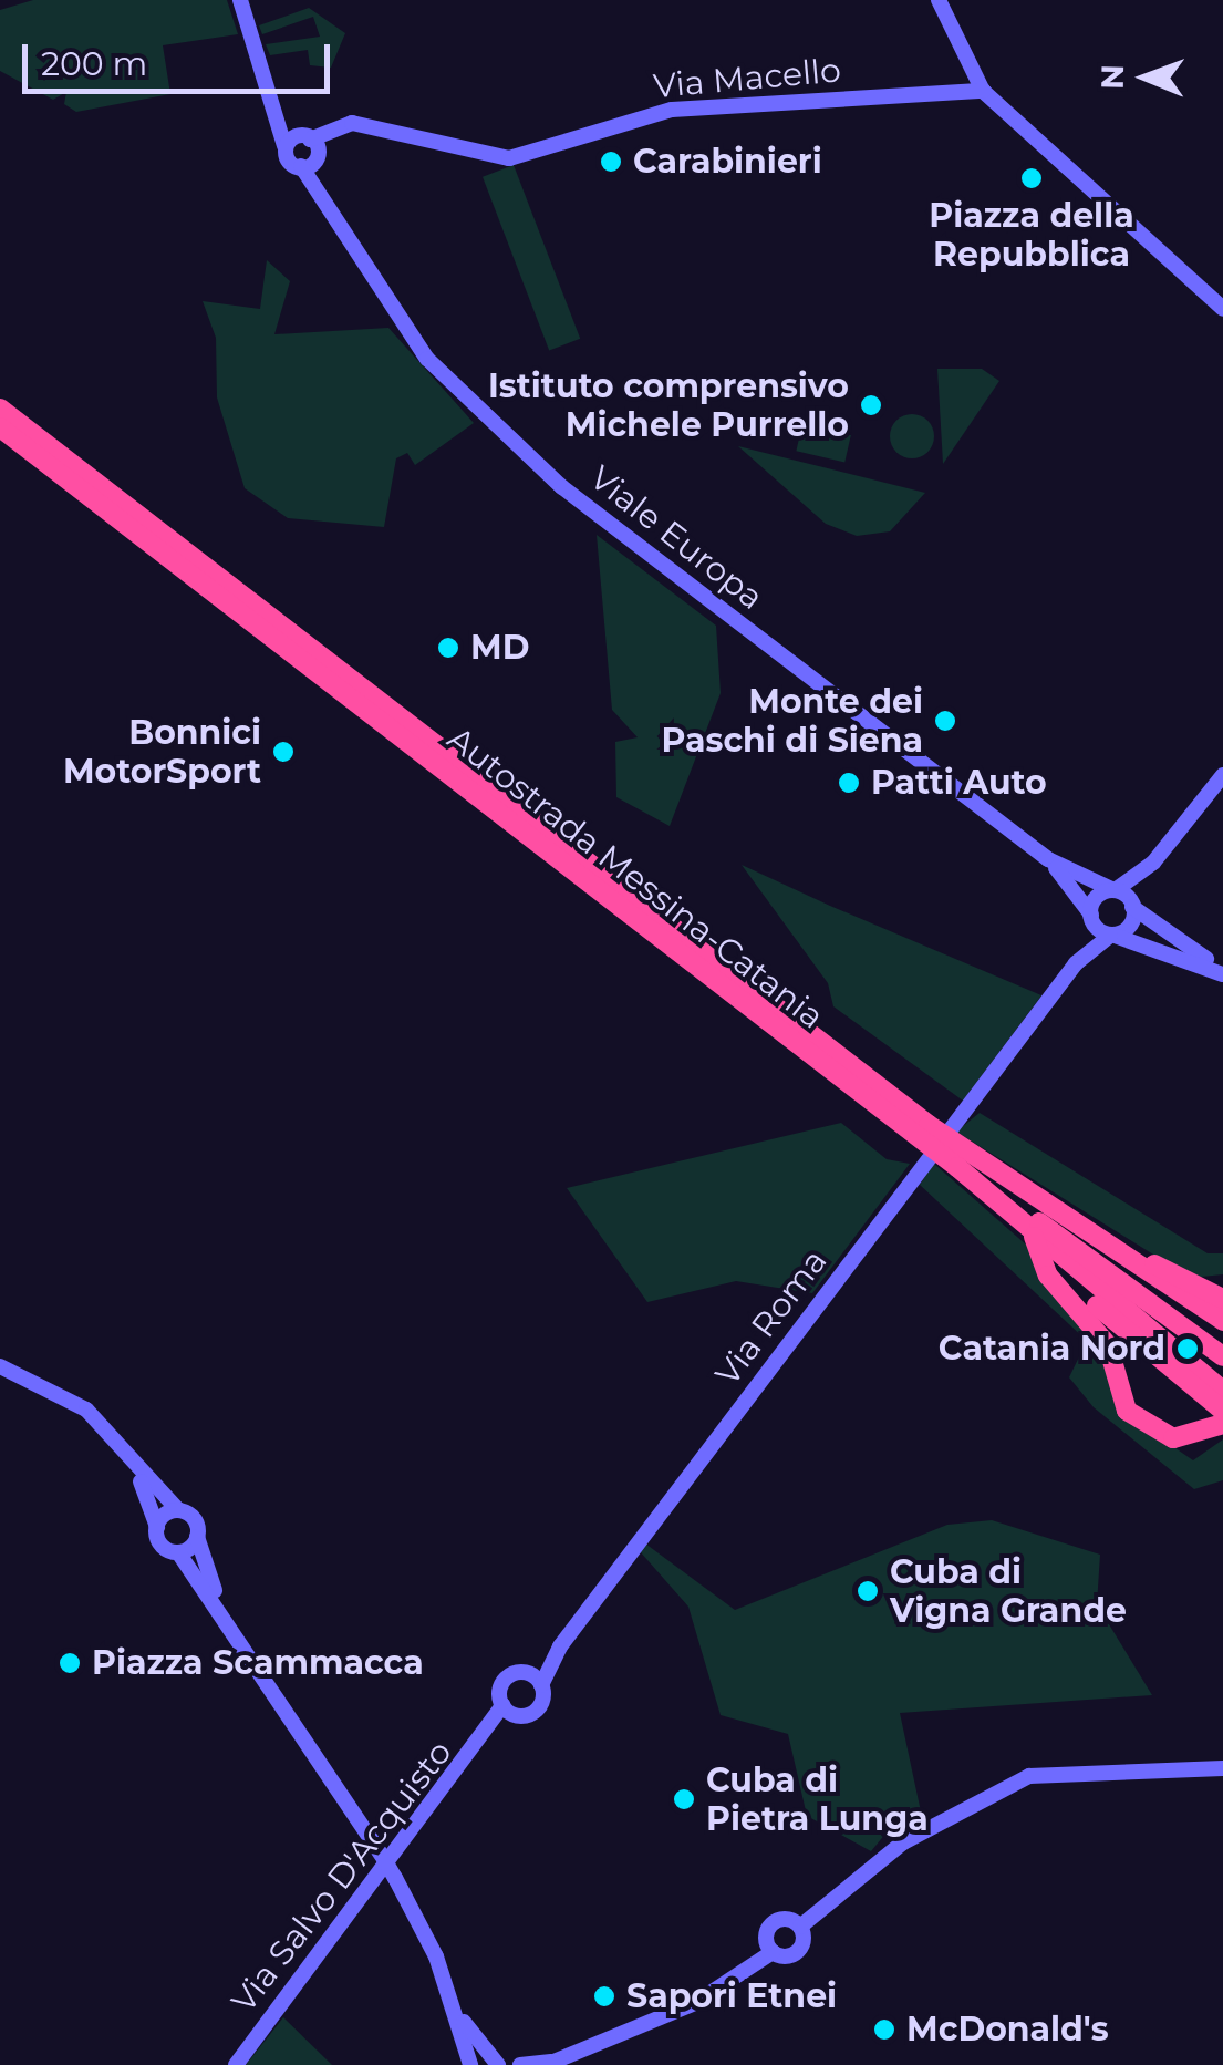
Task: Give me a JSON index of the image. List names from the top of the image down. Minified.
{"streets":{"highway":["Autostrada Messina-Catania"],"main road":["Via Macello","Viale Europa","Via Roma","Via Salvo D'Acquisto"]},"crossings":[["Via Macello","Viale Europa"]],"places":["Carabinieri","Piazza della Repubblica","Istituto comprensivo Michele Purrello","MD","Monte dei Paschi di Siena","Bonnici MotorSport","Patti Auto","Catania Nord","Cuba di Vigna Grande","Piazza Scammacca","Cuba di Pietra Lunga","Sapori Etnei","McDonald's"],"scale_bar":"200 m","north":"left"}
